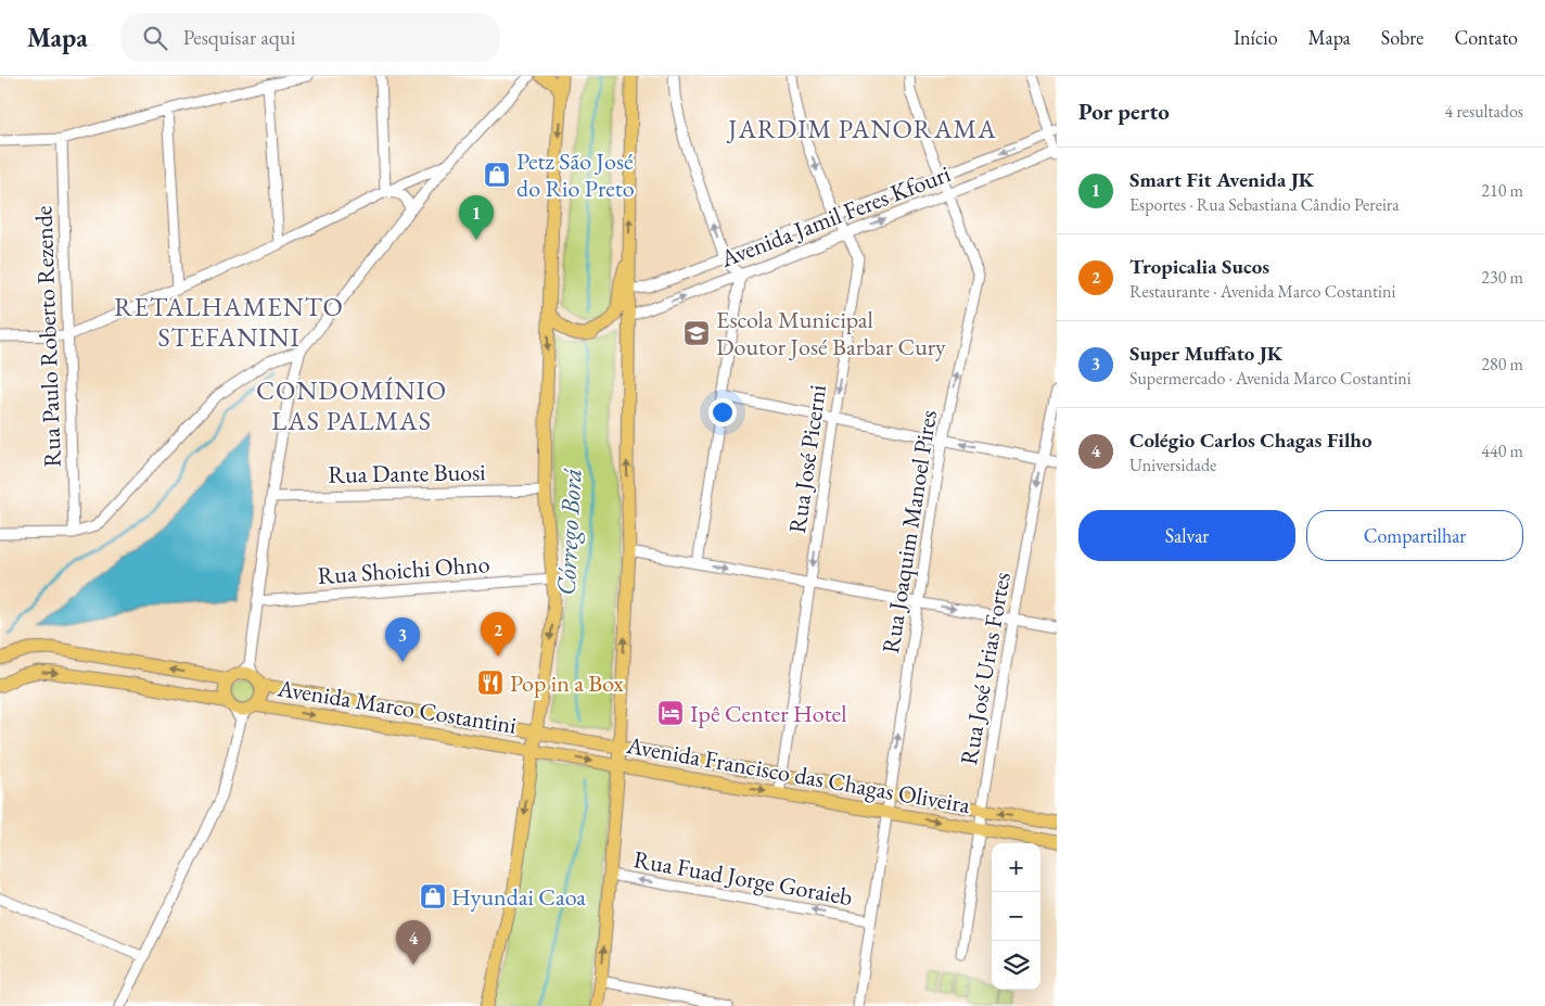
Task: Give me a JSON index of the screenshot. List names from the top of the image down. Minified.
{"streets":{"main road":["Avenida Marco Costantini","Avenida Francisco das Chagas Oliveira"],"street":["Avenida Jamil Feres Kfouri","Rua Paulo Roberto Rezende","Rua José Picerni","Rua Dante Buosi","Rua Joaquim Manoel Pires","Rua Shoichi Ohno","Rua José Urias Fortes","Rua Fuad Jorge Goraieb"]},"crossings":[["Avenida Jamil Feres Kfouri","Rua José Picerni"],["Avenida Jamil Feres Kfouri","Rua Joaquim Manoel Pires"],["Rua José Picerni","Avenida Francisco das Chagas Oliveira"],["Rua Joaquim Manoel Pires","Avenida Francisco das Chagas Oliveira"],["Rua Joaquim Manoel Pires","Rua Fuad Jorge Goraieb"],["Rua José Urias Fortes","Avenida Francisco das Chagas Oliveira"],["Avenida Marco Costantini","Avenida Francisco das Chagas Oliveira"]],"one_way":["Rua José Picerni","Rua Joaquim Manoel Pires","Rua Fuad Jorge Goraieb"],"districts":["JARDIM PANORAMA","RETALHAMENTO STEFANINI","CONDOMÍNIO LAS PALMAS"],"water":["Córrego Borá"],"places":{"shop":["Petz São José do Rio Preto","Hyundai Caoa"],"school or university":["Escola Municipal Doutor José Barbar Cury"],"restaurant":["Pop in a Box"],"hotel":["Ipê Center Hotel"]},"page":{"header":"Mapa","search":"Pesquisar aqui","nav":["Início","Mapa","Sobre","Contato"],"heading":["Por perto","4 resultados"],"list":[{"mark":"1","name":"Smart Fit Avenida JK","note":"Esportes · Rua Sebastiana Cândio Pereira","value":"210 m"},{"mark":"2","name":"Tropicalia Sucos","note":"Restaurante · Avenida Marco Costantini","value":"230 m"},{"mark":"3","name":"Super Muffato JK","note":"Supermercado · Avenida Marco Costantini","value":"280 m"},{"mark":"4","name":"Colégio Carlos Chagas Filho","note":"Universidade","value":"440 m"}],"pins":["1","2","3","4"],"buttons":["Salvar","Compartilhar"],"map_buttons":["+","−"]}}
